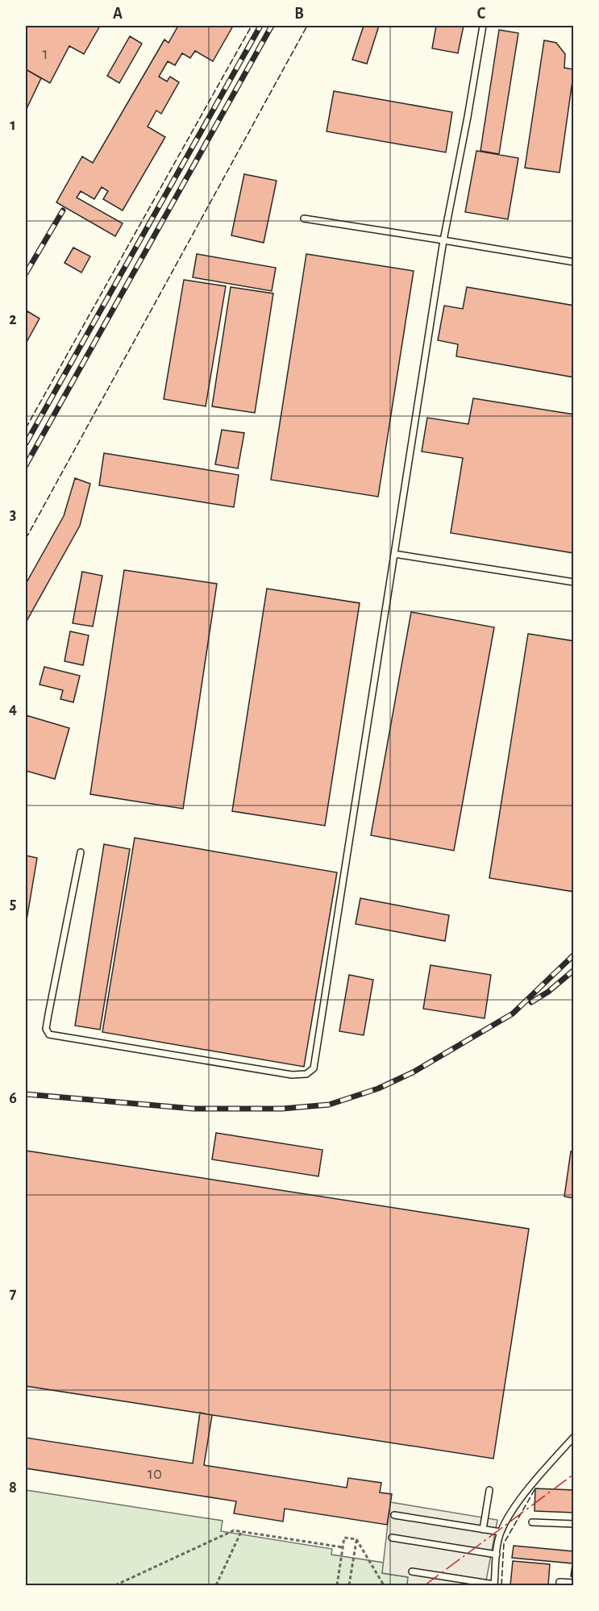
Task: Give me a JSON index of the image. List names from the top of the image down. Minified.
{"house_numbers":["1","10"],"grid":{"columns":["A","B","C"],"rows":["1","2","3","4","5","6","7","8"]}}
